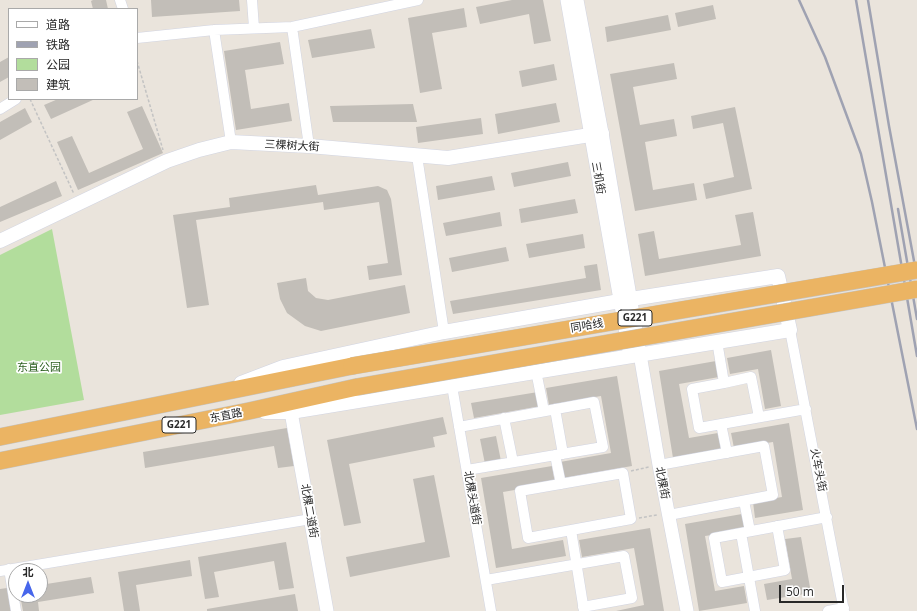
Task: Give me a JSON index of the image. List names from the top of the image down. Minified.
{"streets":{"highway":["G221","同哈线","东直路"],"main road":["三棵树大街"],"street":["三机街","火车头街","北棵街","北棵头道街","北棵二道街"]},"crossings":[["三棵树大街","三机街"],["三机街","北棵街"],["G221","同哈线"],["同哈线","东直路"]],"parks":["东直公园"],"legend":["道路","铁路","公园","建筑"],"scale_bar":"50 m","north":"top"}
